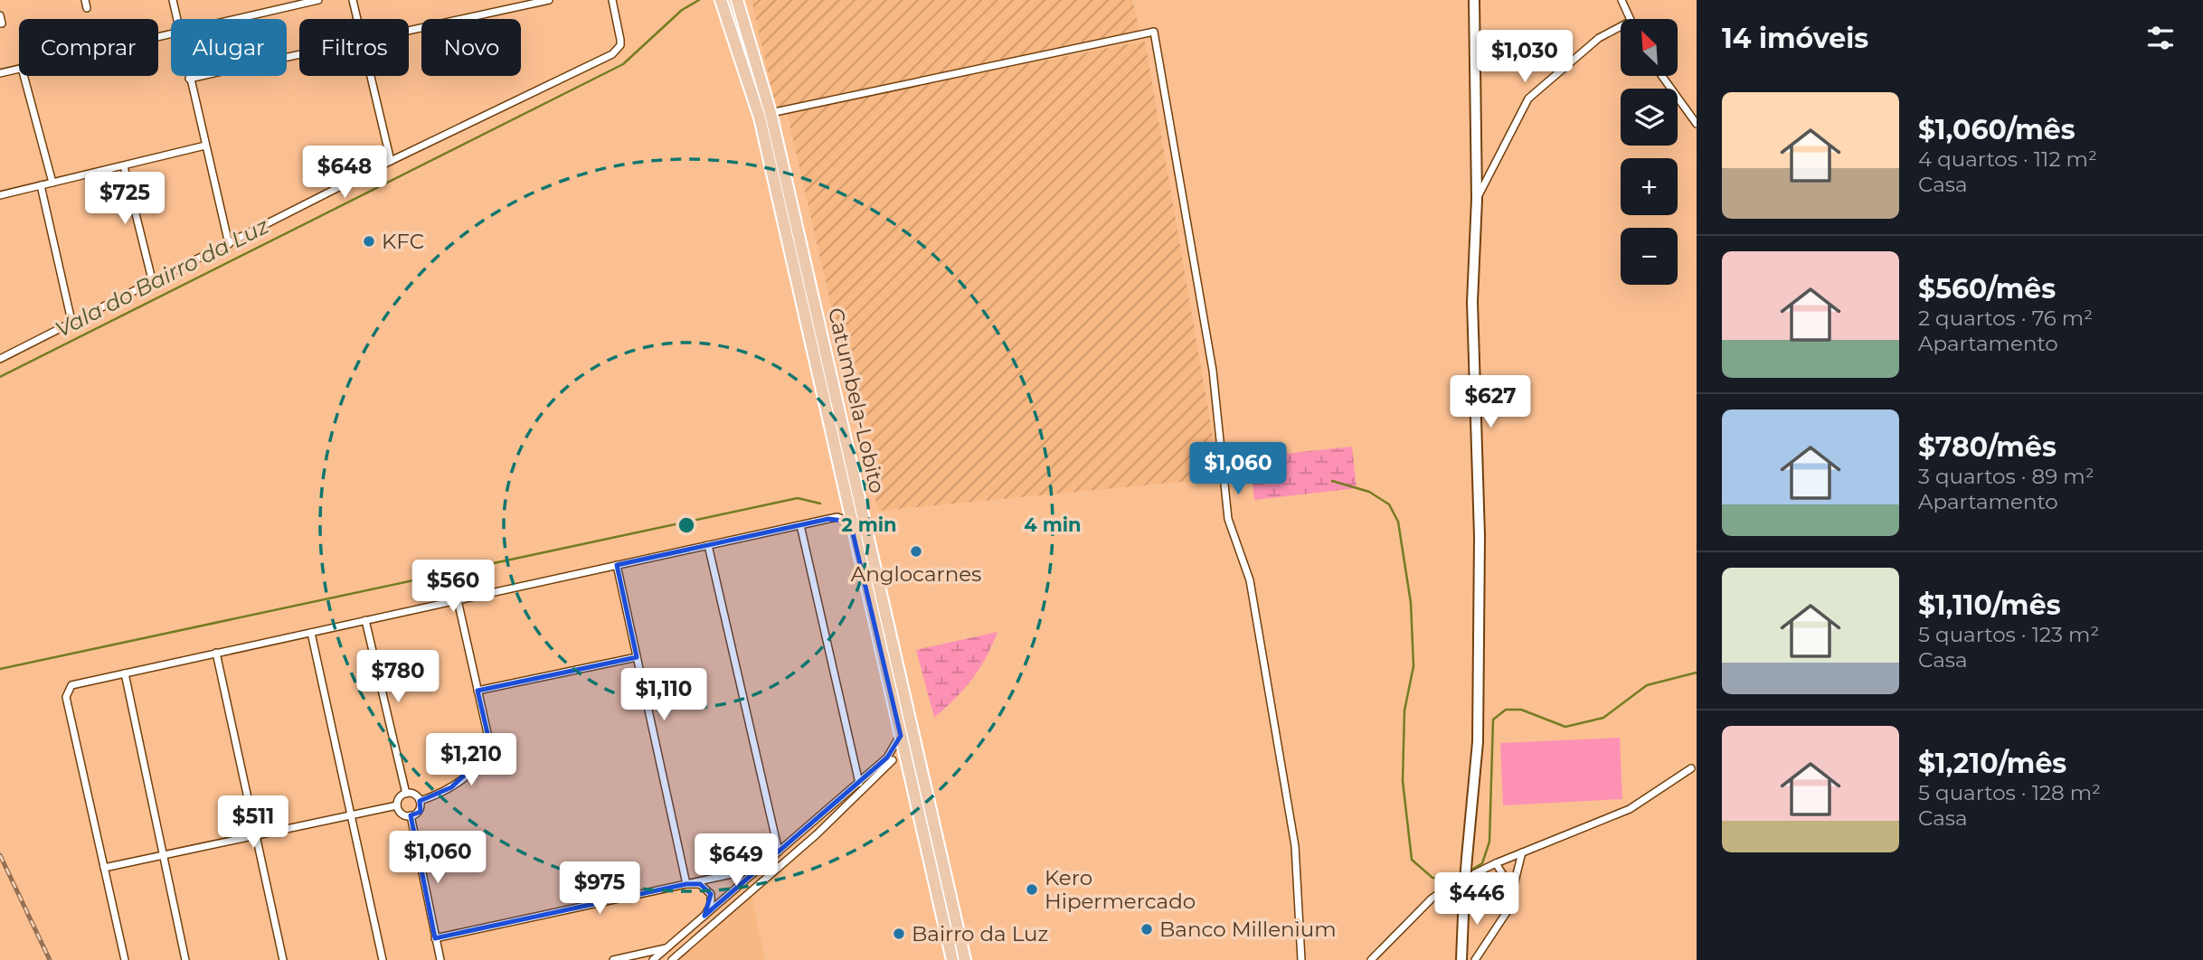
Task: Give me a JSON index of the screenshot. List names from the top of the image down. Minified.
{"streets":{"main road":["Catumbela-Lobito"]},"water":["Vala do Bairro da Luz"],"places":["KFC","Anglocarnes","Kero Hipermercado","Banco Millenium","Bairro da Luz"],"north":"top left","page":{"heading":"14 imóveis","map_buttons":["+","−"],"chip":["Comprar","Alugar","Filtros","Novo"],"price":["$1,030","$648","$725","$627","$1,060","$560","$780","$1,110","$1,210","$511","$1,060","$649","$975","$446"],"list":[{"name":"$1,060/mês","note":"4 quartos · 112 m² · Casa"},{"name":"$560/mês","note":"2 quartos · 76 m² · Apartamento"},{"name":"$780/mês","note":"3 quartos · 89 m² · Apartamento"},{"name":"$1,110/mês","note":"5 quartos · 123 m² · Casa"},{"name":"$1,210/mês","note":"5 quartos · 128 m² · Casa"}]},"rings":["2 min","4 min"]}
